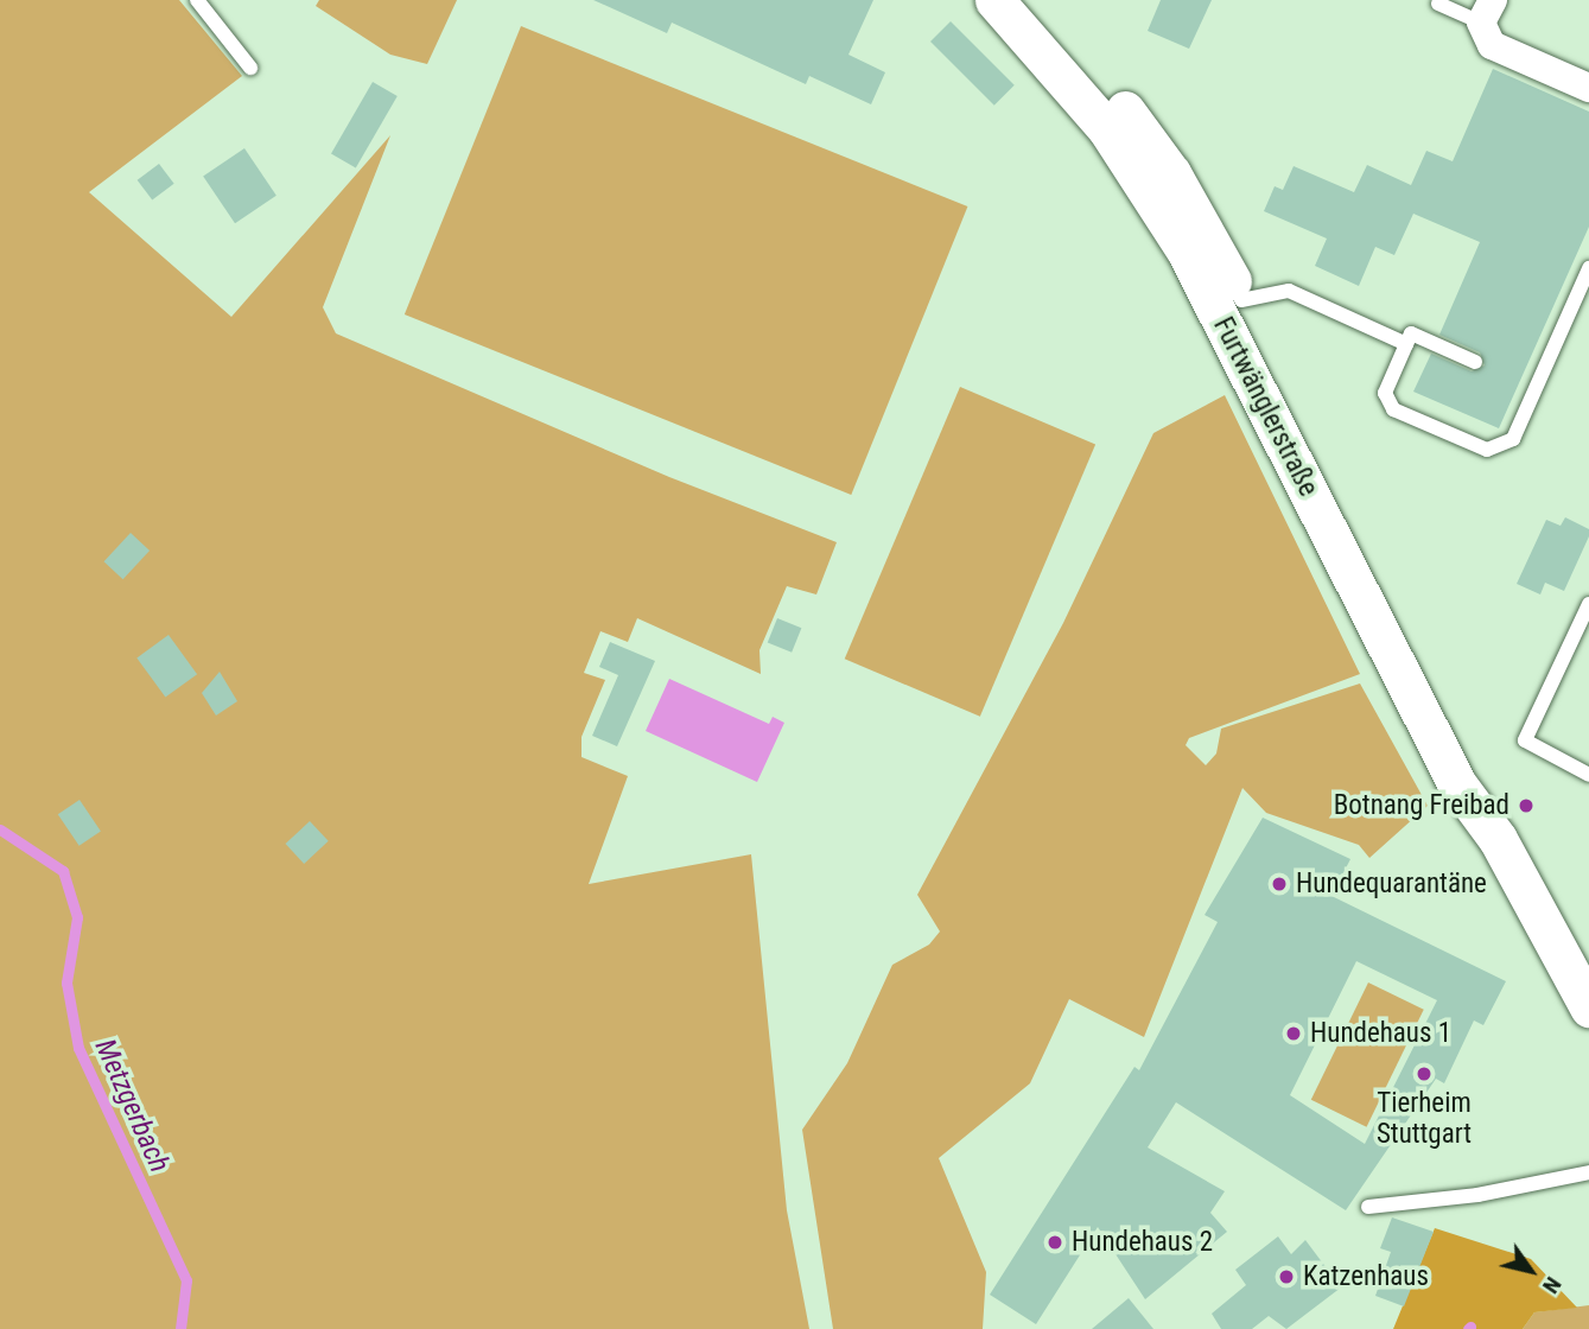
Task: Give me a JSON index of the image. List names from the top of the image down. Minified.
{"streets":{"main road":["Furtwänglerstraße"]},"water":["Metzgerbach"],"places":["Botnang Freibad","Hundequarantäne","Hundehaus 1","Tierheim Stuttgart","Hundehaus 2","Katzenhaus"],"north":"bottom right"}
